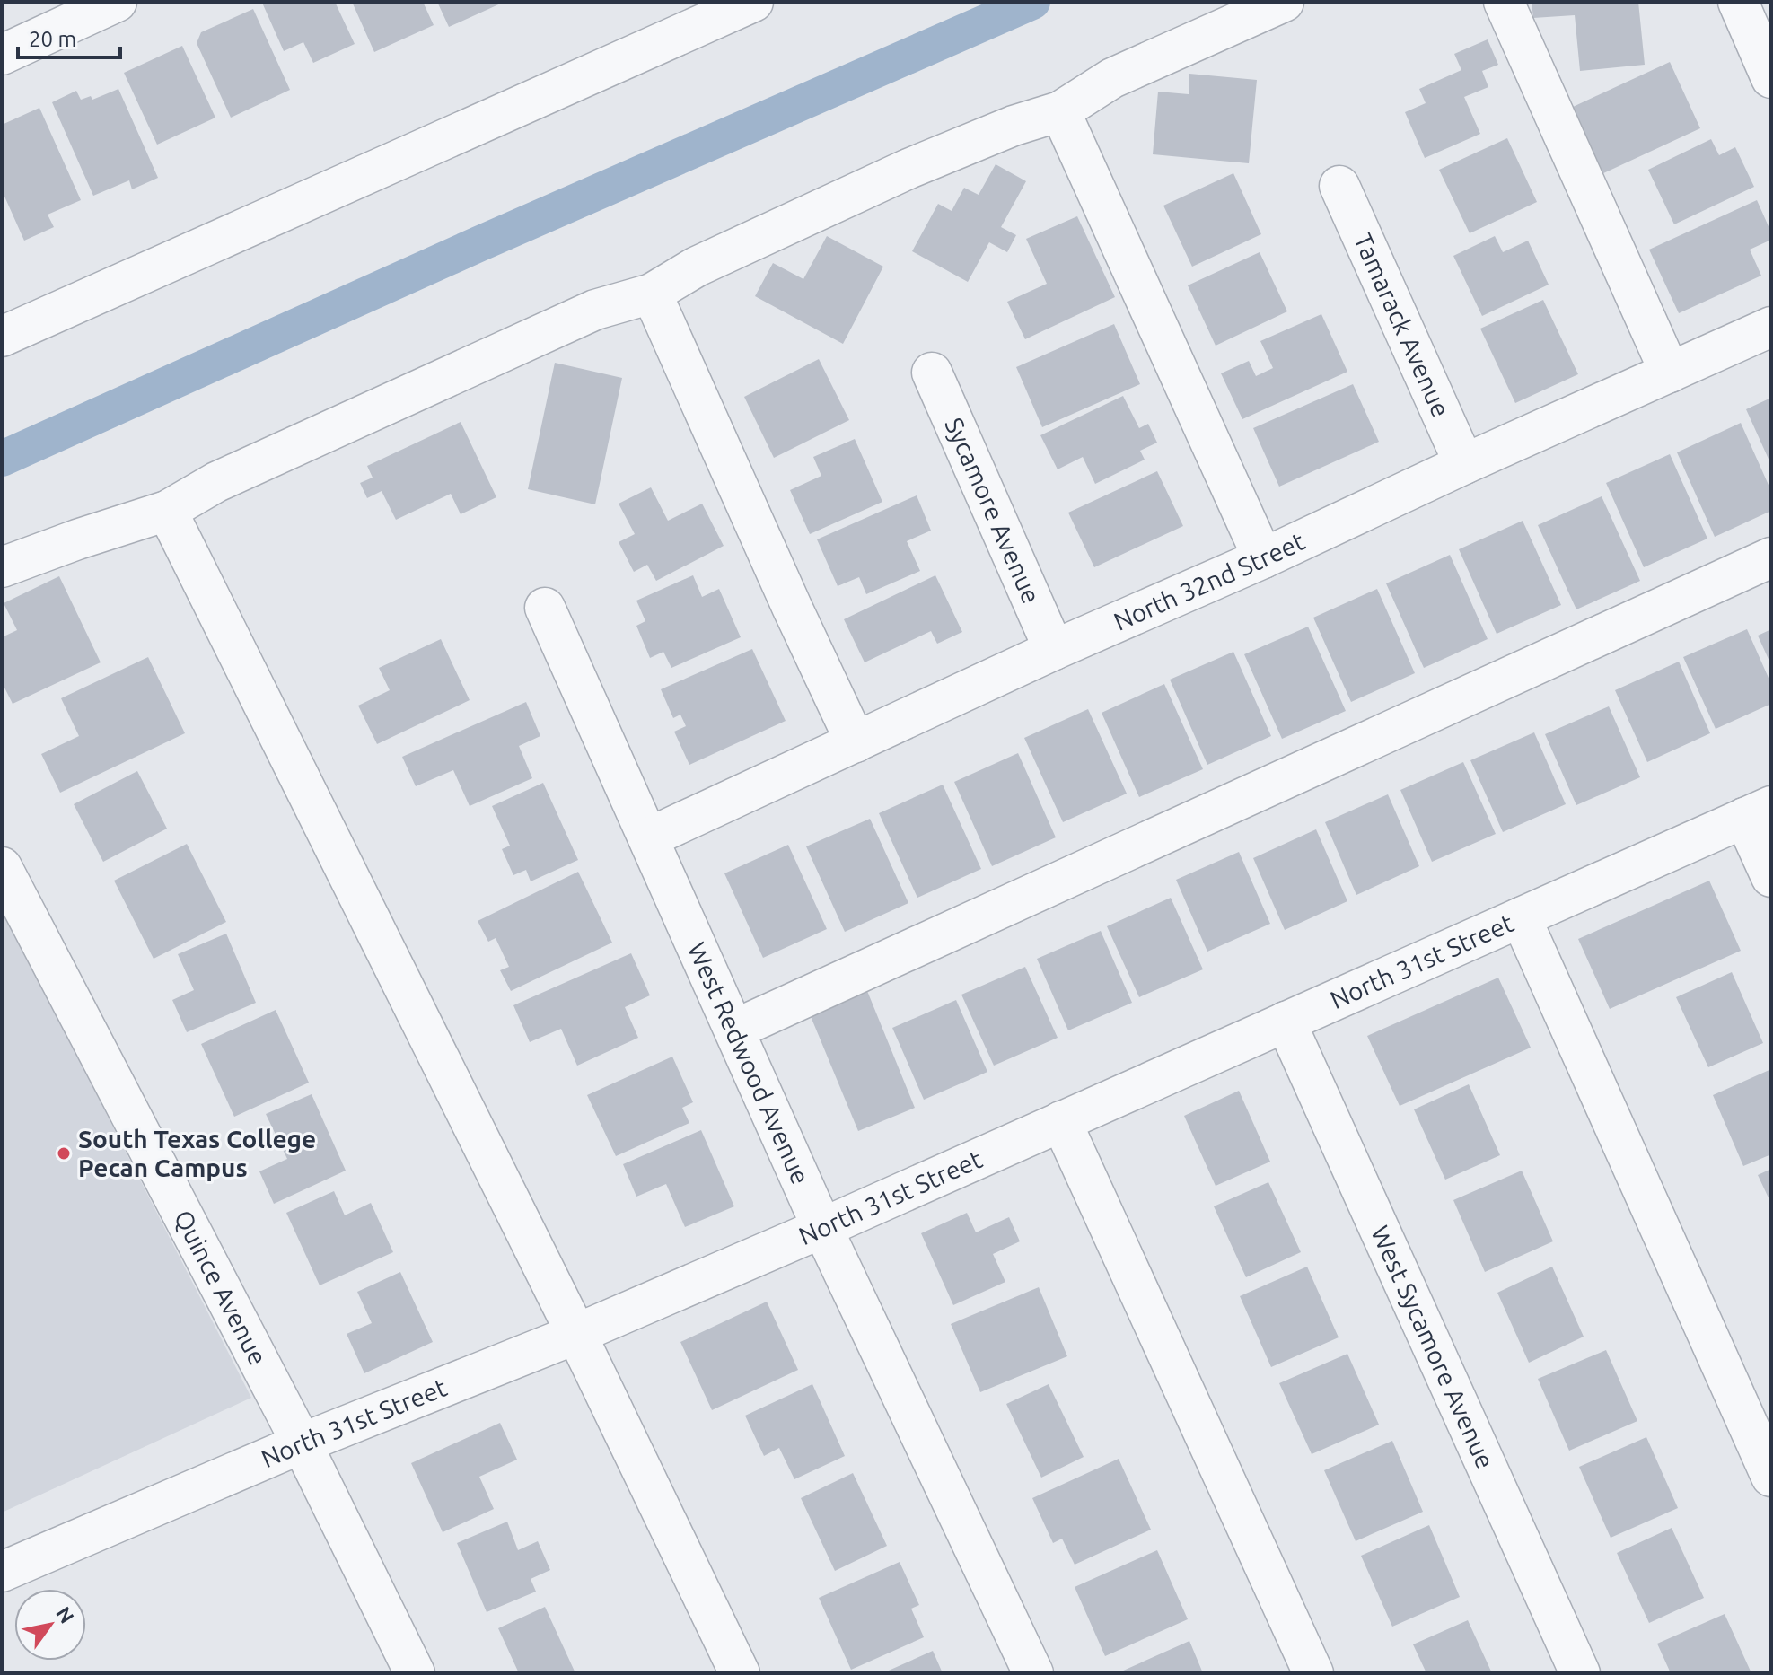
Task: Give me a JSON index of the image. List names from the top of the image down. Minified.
{"streets":{"street":["Tamarack Avenue","Sycamore Avenue","North 32nd Street","North 31st Street","West Redwood Avenue","Quince Avenue","West Sycamore Avenue"]},"crossings":[["Tamarack Avenue","North 32nd Street"],["Sycamore Avenue","North 32nd Street"],["North 32nd Street","West Redwood Avenue"],["North 31st Street","West Redwood Avenue"],["North 31st Street","Quince Avenue"],["North 31st Street","West Sycamore Avenue"]],"places":["South Texas College Pecan Campus"],"scale_bar":"20 m","north":"top right"}
